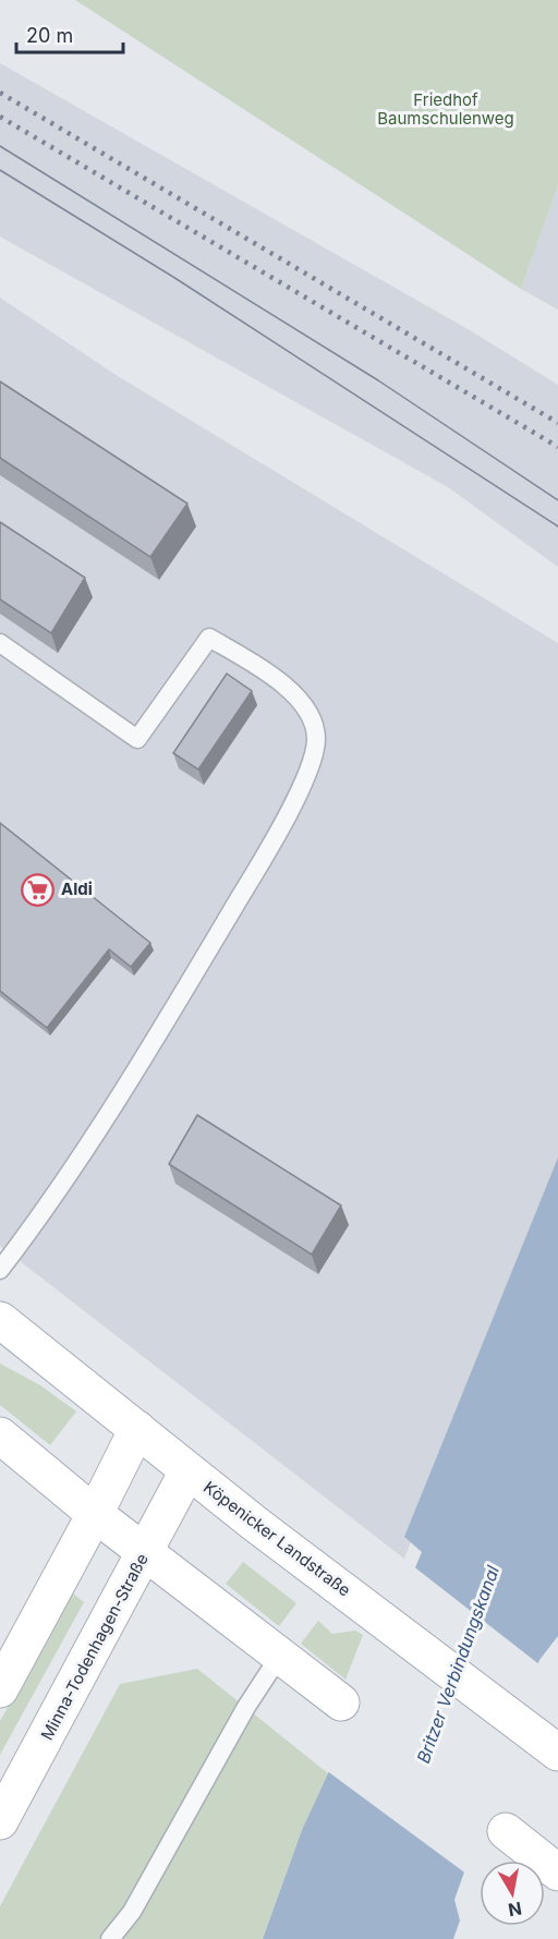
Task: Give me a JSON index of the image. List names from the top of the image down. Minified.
{"streets":{"main road":["Köpenicker Landstraße","Minna-Todenhagen-Straße"]},"crossings":[["Köpenicker Landstraße","Minna-Todenhagen-Straße"]],"water":["Britzer Verbindungskanal"],"parks":["Friedhof Baumschulenweg"],"places":{"supermarket":["Aldi"]},"scale_bar":"20 m","north":"bottom"}
